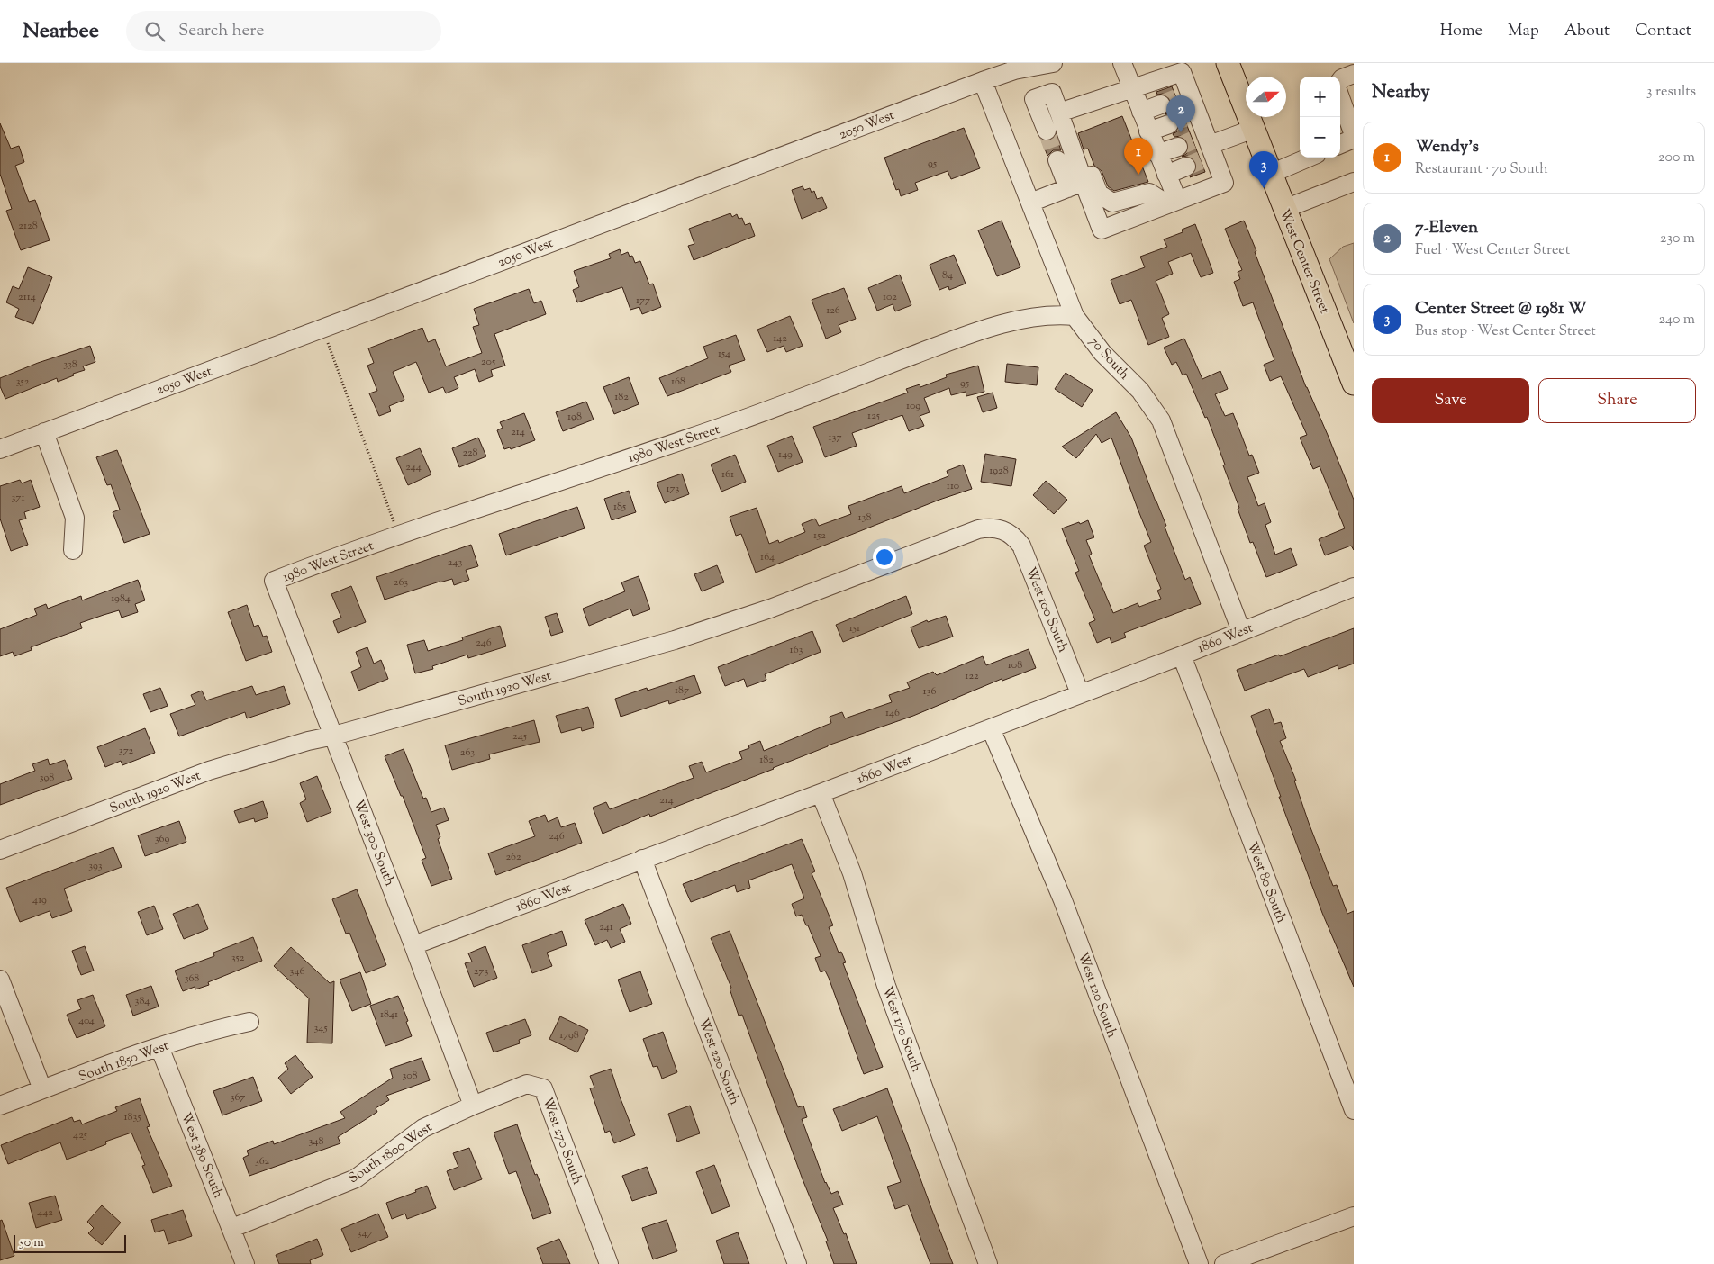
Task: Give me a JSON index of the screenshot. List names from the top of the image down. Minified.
{"streets":{"main road":["West Center Street"],"street":["2050 West","70 South","1980 West Street","West 100 South","1860 West","South 1920 West","West 300 South","West 80 South","West 120 South","West 170 South","South 1850 West","West 220 South","West 270 South","South 1800 West","West 380 South"]},"crossings":[["2050 West","70 South"],["70 South","1980 West Street"],["70 South","1860 West"],["1980 West Street","West 300 South"],["West 100 South","1860 West"],["West 100 South","South 1920 West"],["1860 West","West 300 South"],["1860 West","West 80 South"],["1860 West","West 120 South"],["1860 West","West 170 South"],["1860 West","West 220 South"],["South 1920 West","West 300 South"],["West 300 South","West 270 South"],["West 300 South","South 1800 West"],["South 1850 West","West 380 South"],["West 270 South","South 1800 West"],["South 1800 West","West 380 South"]],"house_numbers":["95","2128","84","2114","102","177","126","142","154","205","338","352","168","95","182","109","125","198","214","137","228","149","244","1928","161","110","173","371","185","138","152","164","243","263","1984","151","246","163","108","122","187","136","146","245","372","263","182","398","214","246","369","262","393","419","241","352","346","273","368","384","1841","404","345","1798","308","367","1835","425","348","362","442","347"],"scale_bar":"50 m","north":"right","page":{"header":"Nearbee","search":"Search here","nav":["Home","Map","About","Contact"],"heading":["Nearby","3 results"],"map_buttons":["+","−"],"pins":["2","1","3"],"list":[{"mark":"1","name":"Wendy's","note":"Restaurant · 70 South","value":"200 m"},{"mark":"2","name":"7-Eleven","note":"Fuel · West Center Street","value":"230 m"},{"mark":"3","name":"Center Street @ 1981 W","note":"Bus stop · West Center Street","value":"240 m"}],"buttons":["Save","Share"],"scale":"50 m"}}
